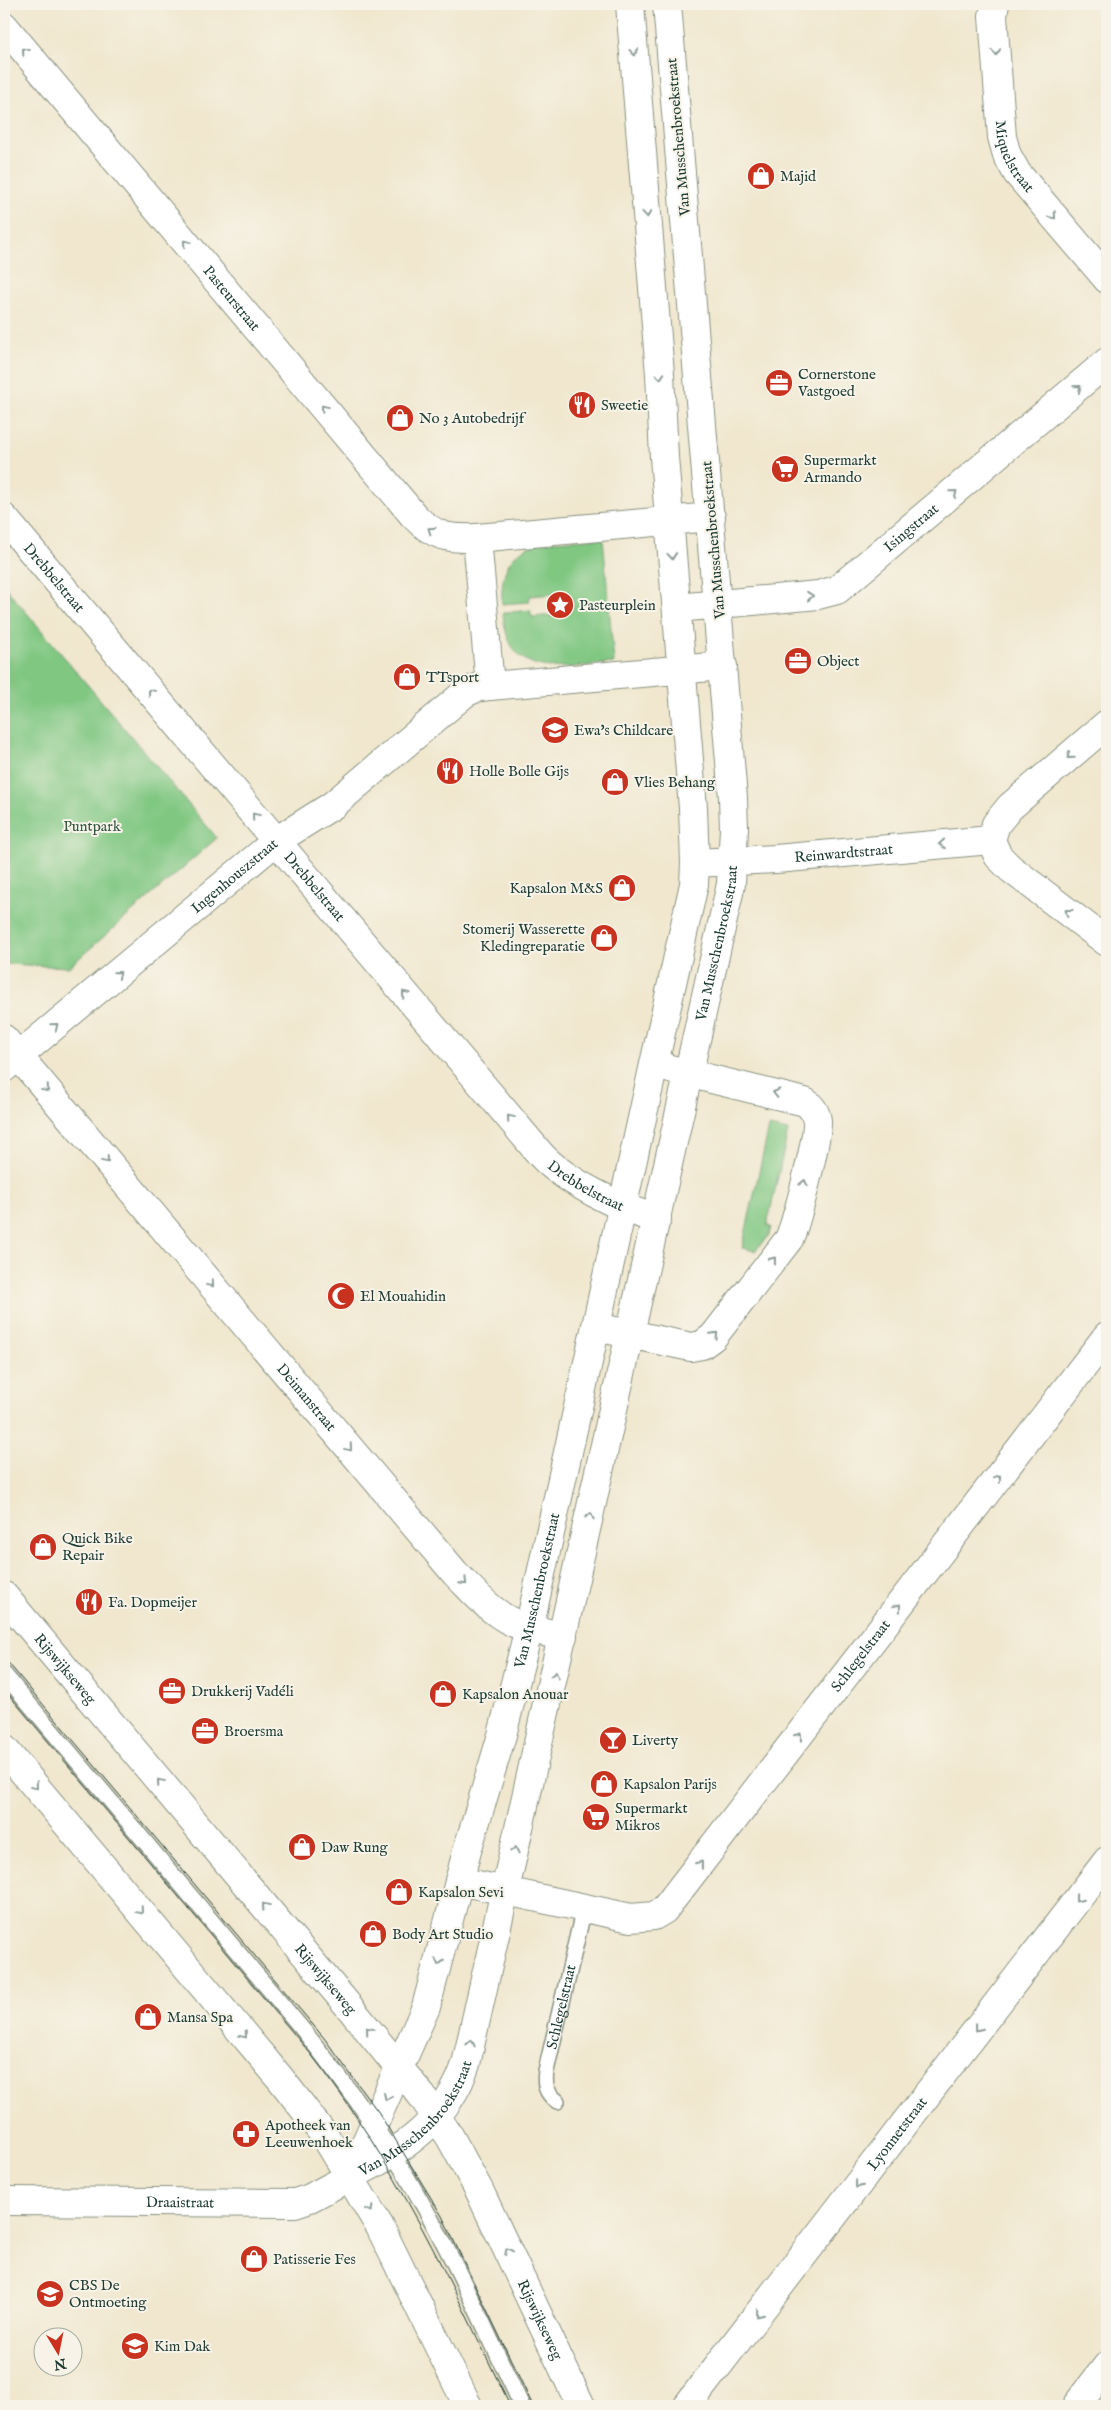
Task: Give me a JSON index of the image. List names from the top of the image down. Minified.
{"streets":{"street":["Van Musschenbroekstraat","Miquelstraat","Pasteurstraat","Isingstraat","Drebbelstraat","Reinwardtstraat","Ingenhouszstraat","Deimanstraat","Schlegelstraat","Rijswijkseweg","Lyonnetstraat","Draaistraat"]},"crossings":[["Van Musschenbroekstraat","Isingstraat"],["Van Musschenbroekstraat","Drebbelstraat"],["Van Musschenbroekstraat","Reinwardtstraat"],["Van Musschenbroekstraat","Deimanstraat"],["Van Musschenbroekstraat","Schlegelstraat"],["Van Musschenbroekstraat","Rijswijkseweg"],["Van Musschenbroekstraat","Draaistraat"],["Drebbelstraat","Ingenhouszstraat"],["Ingenhouszstraat","Deimanstraat"]],"one_way":["Miquelstraat","Pasteurstraat","Isingstraat","Drebbelstraat","Reinwardtstraat","Ingenhouszstraat","Deimanstraat","Schlegelstraat","Lyonnetstraat"],"parks":["Puntpark"],"places":{"shop":["Majid","No 3 Autobedrijf","TTsport","Vlies Behang","Kapsalon M&S","Stomerij Wasserette Kledingreparatie","Quick Bike Repair","Kapsalon Anouar","Kapsalon Parijs","Daw Rung","Kapsalon Sevi","Body Art Studio","Mansa Spa","Patisserie Fes"],"office":["Cornerstone Vastgoed","Object","Drukkerij Vadéli","Broersma"],"restaurant":["Sweetie","Holle Bolle Gijs","Fa. Dopmeijer"],"supermarket":["Supermarkt Armando","Supermarkt Mikros"],"place":["Pasteurplein"],"school or university":["Ewa's Childcare","CBS De Ontmoeting","Kim Dak"],"mosque":["El Mouahidin"],"bar":["Liverty"],"pharmacy":["Apotheek van Leeuwenhoek"]},"north":"bottom"}
